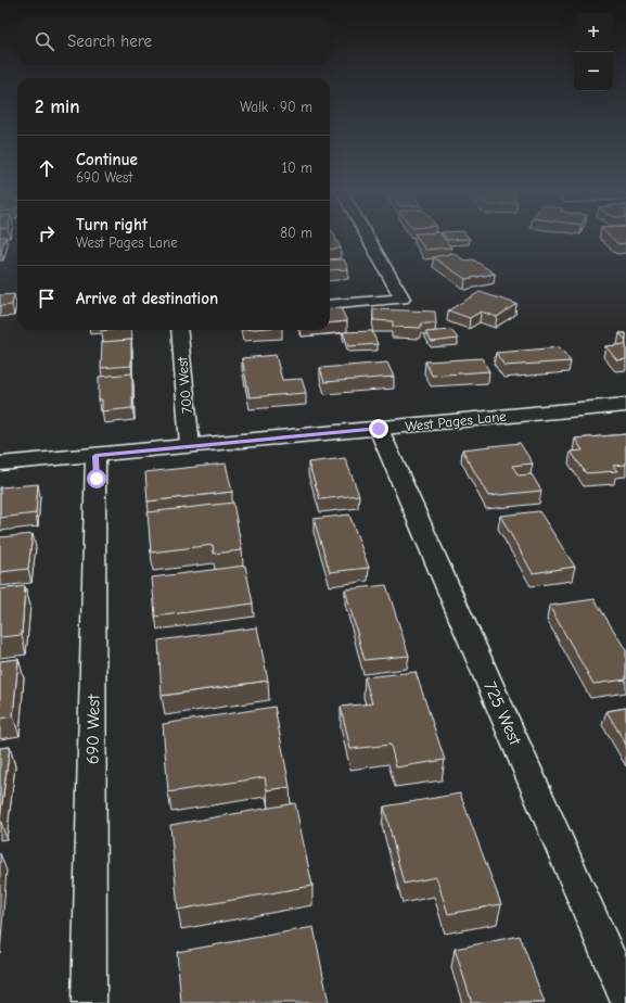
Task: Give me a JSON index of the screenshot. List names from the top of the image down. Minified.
{"streets":{"street":["700 West","West Pages Lane","725 West","690 West"]},"crossings":[["700 West","West Pages Lane"],["West Pages Lane","725 West"],["West Pages Lane","690 West"]],"page":{"map_buttons":["+","−"],"search":"Search here","heading":["2 min","Walk · 90 m"],"list":[["Continue","690 West","10 m"],["Turn right","West Pages Lane","80 m"],"Arrive at destination"]}}
